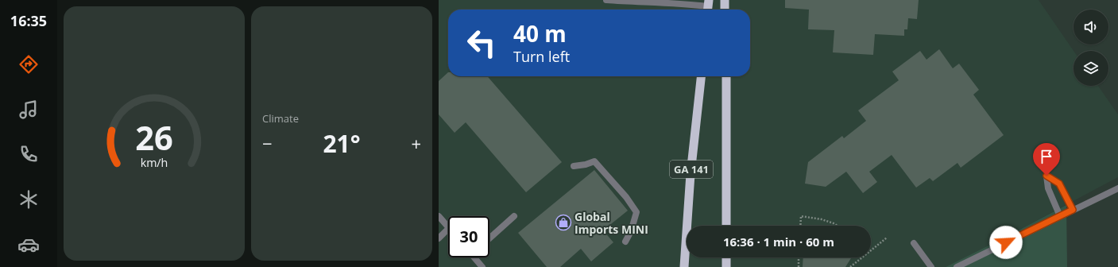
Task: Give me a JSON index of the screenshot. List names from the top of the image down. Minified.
{"streets":{"highway":["GA 141"]},"places":{"shop":["Global Imports MINI"]},"page":{"tabs":"16:35","tile":"Climate","turn":["40 m","Turn left"],"heat":["−","21°","+"],"limit":"30","trip":"16:36 · 1 min · 60 m","gauge":["26","km/h"]}}
